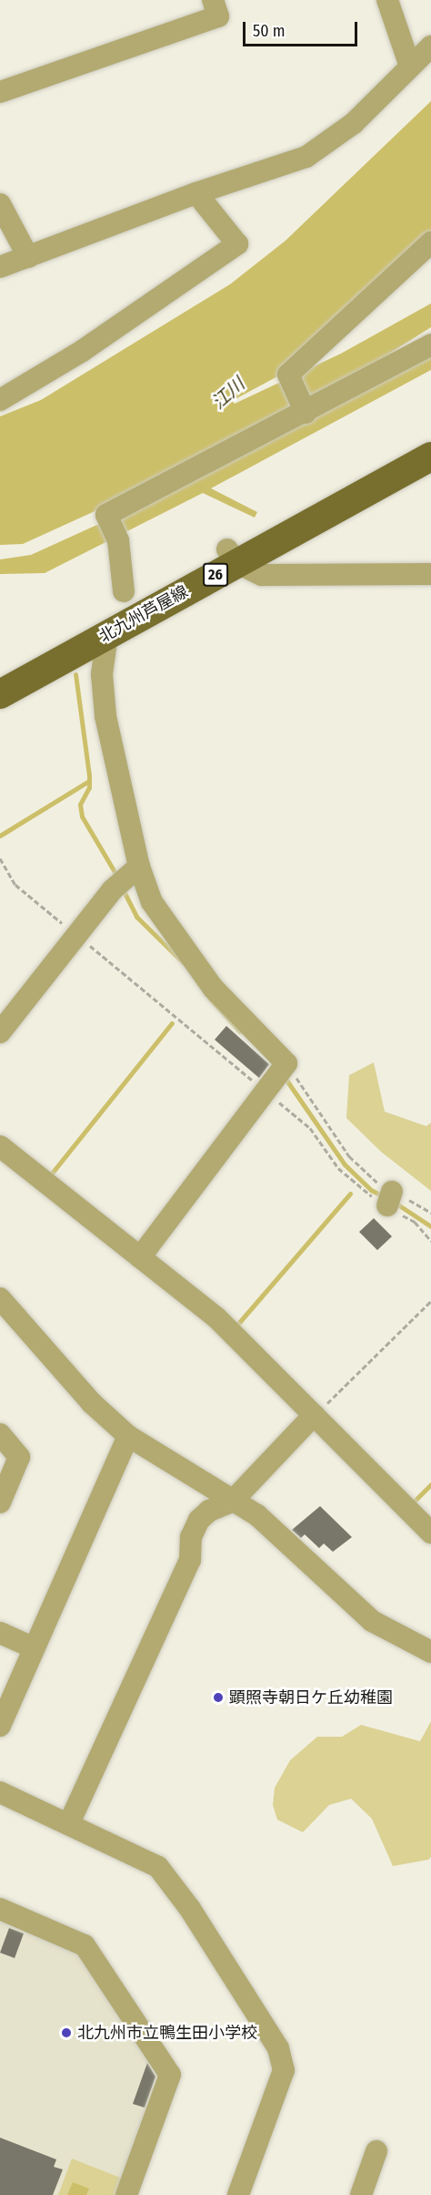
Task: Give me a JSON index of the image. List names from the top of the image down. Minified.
{"streets":{"main road":["26","北九州芦屋線"]},"water":["江川"],"places":["顕照寺朝日ケ丘幼稚園","北九州市立鴨生田小学校"],"scale_bar":"50 m"}
